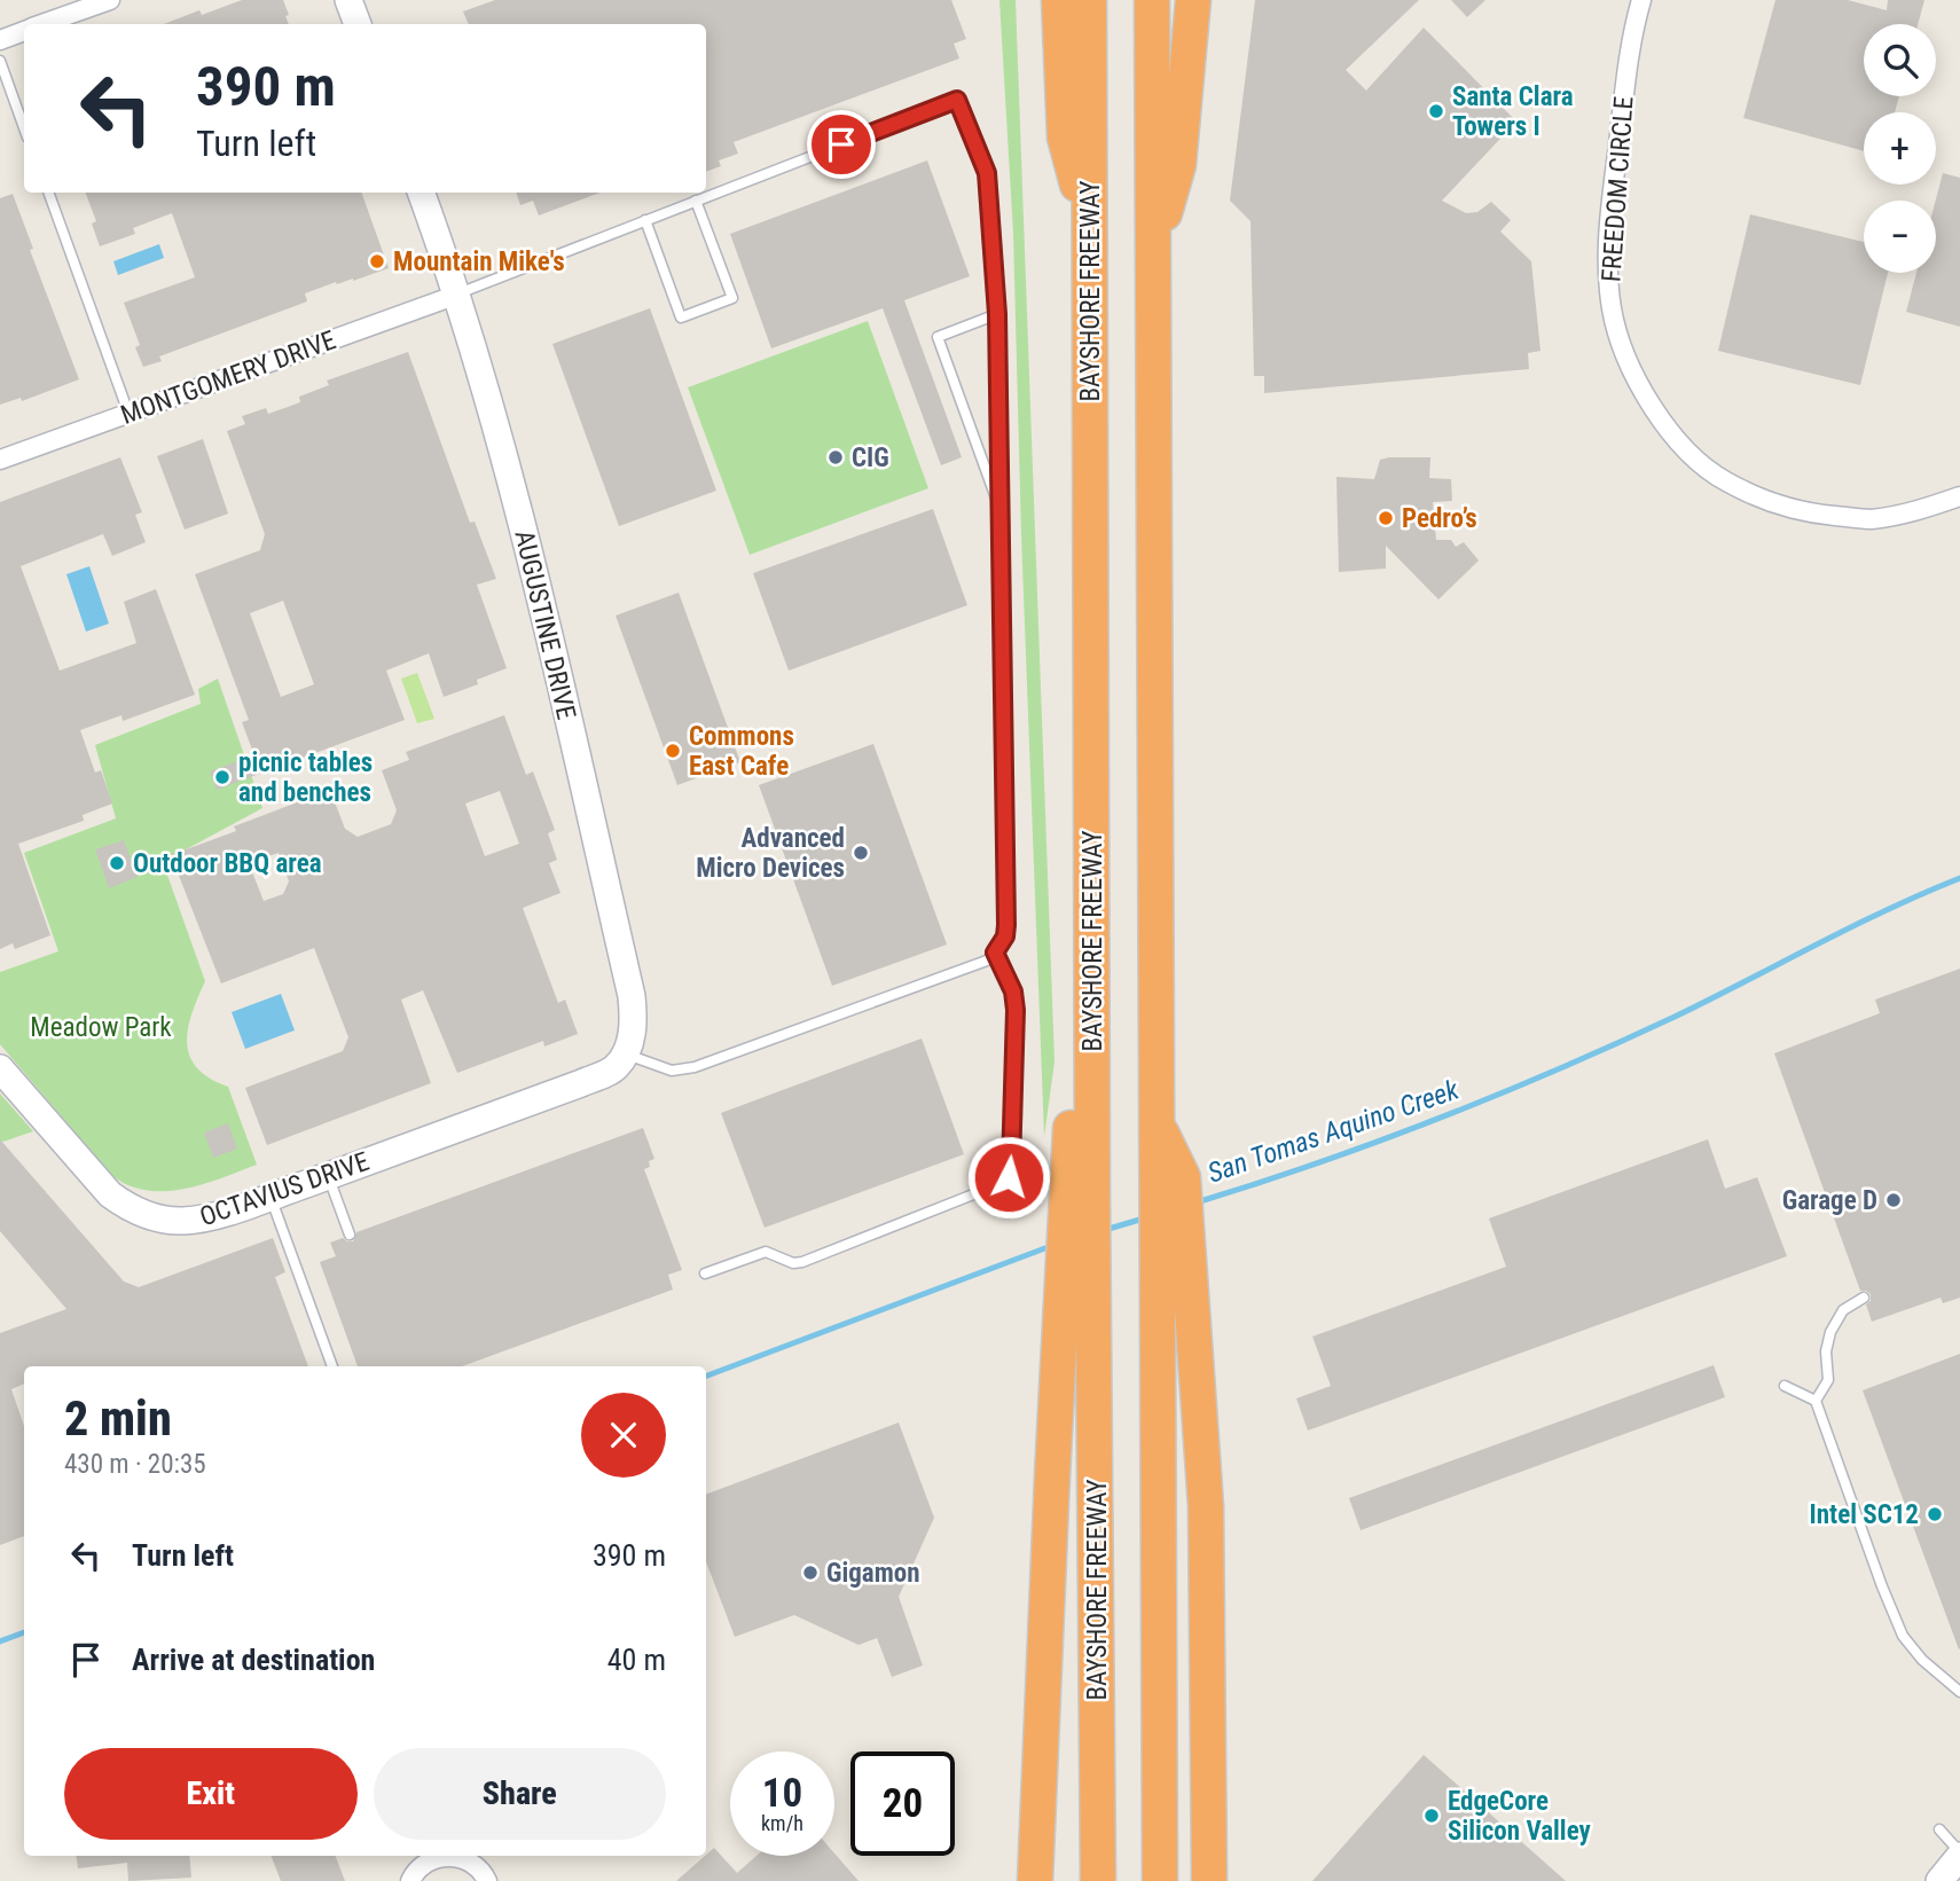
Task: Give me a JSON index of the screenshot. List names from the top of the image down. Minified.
{"streets":{"highway":["BAYSHORE FREEWAY"],"street":["FREEDOM CIRCLE","MONTGOMERY DRIVE","AUGUSTINE DRIVE","OCTAVIUS DRIVE"]},"crossings":[["MONTGOMERY DRIVE","AUGUSTINE DRIVE"],["AUGUSTINE DRIVE","OCTAVIUS DRIVE"]],"water":["San Tomas Aquino Creek"],"parks":["Meadow Park"],"places":["Santa Clara Towers I","Mountain Mike's","CIG","Pedro’s","Commons East Cafe","picnic tables and benches","Advanced Micro Devices","Outdoor BBQ area","Garage D","Intel SC12","Gigamon","EdgeCore Silicon Valley"],"page":{"map_buttons":["+","−"],"turn":["390 m","Turn left"],"heading":["2 min","430 m · 20:35"],"list":[{"name":"Turn left","value":"390 m"},{"name":"Arrive at destination","value":"40 m"}],"buttons":["Exit","Share"],"speed":"10 km/h","limit":"20"}}
